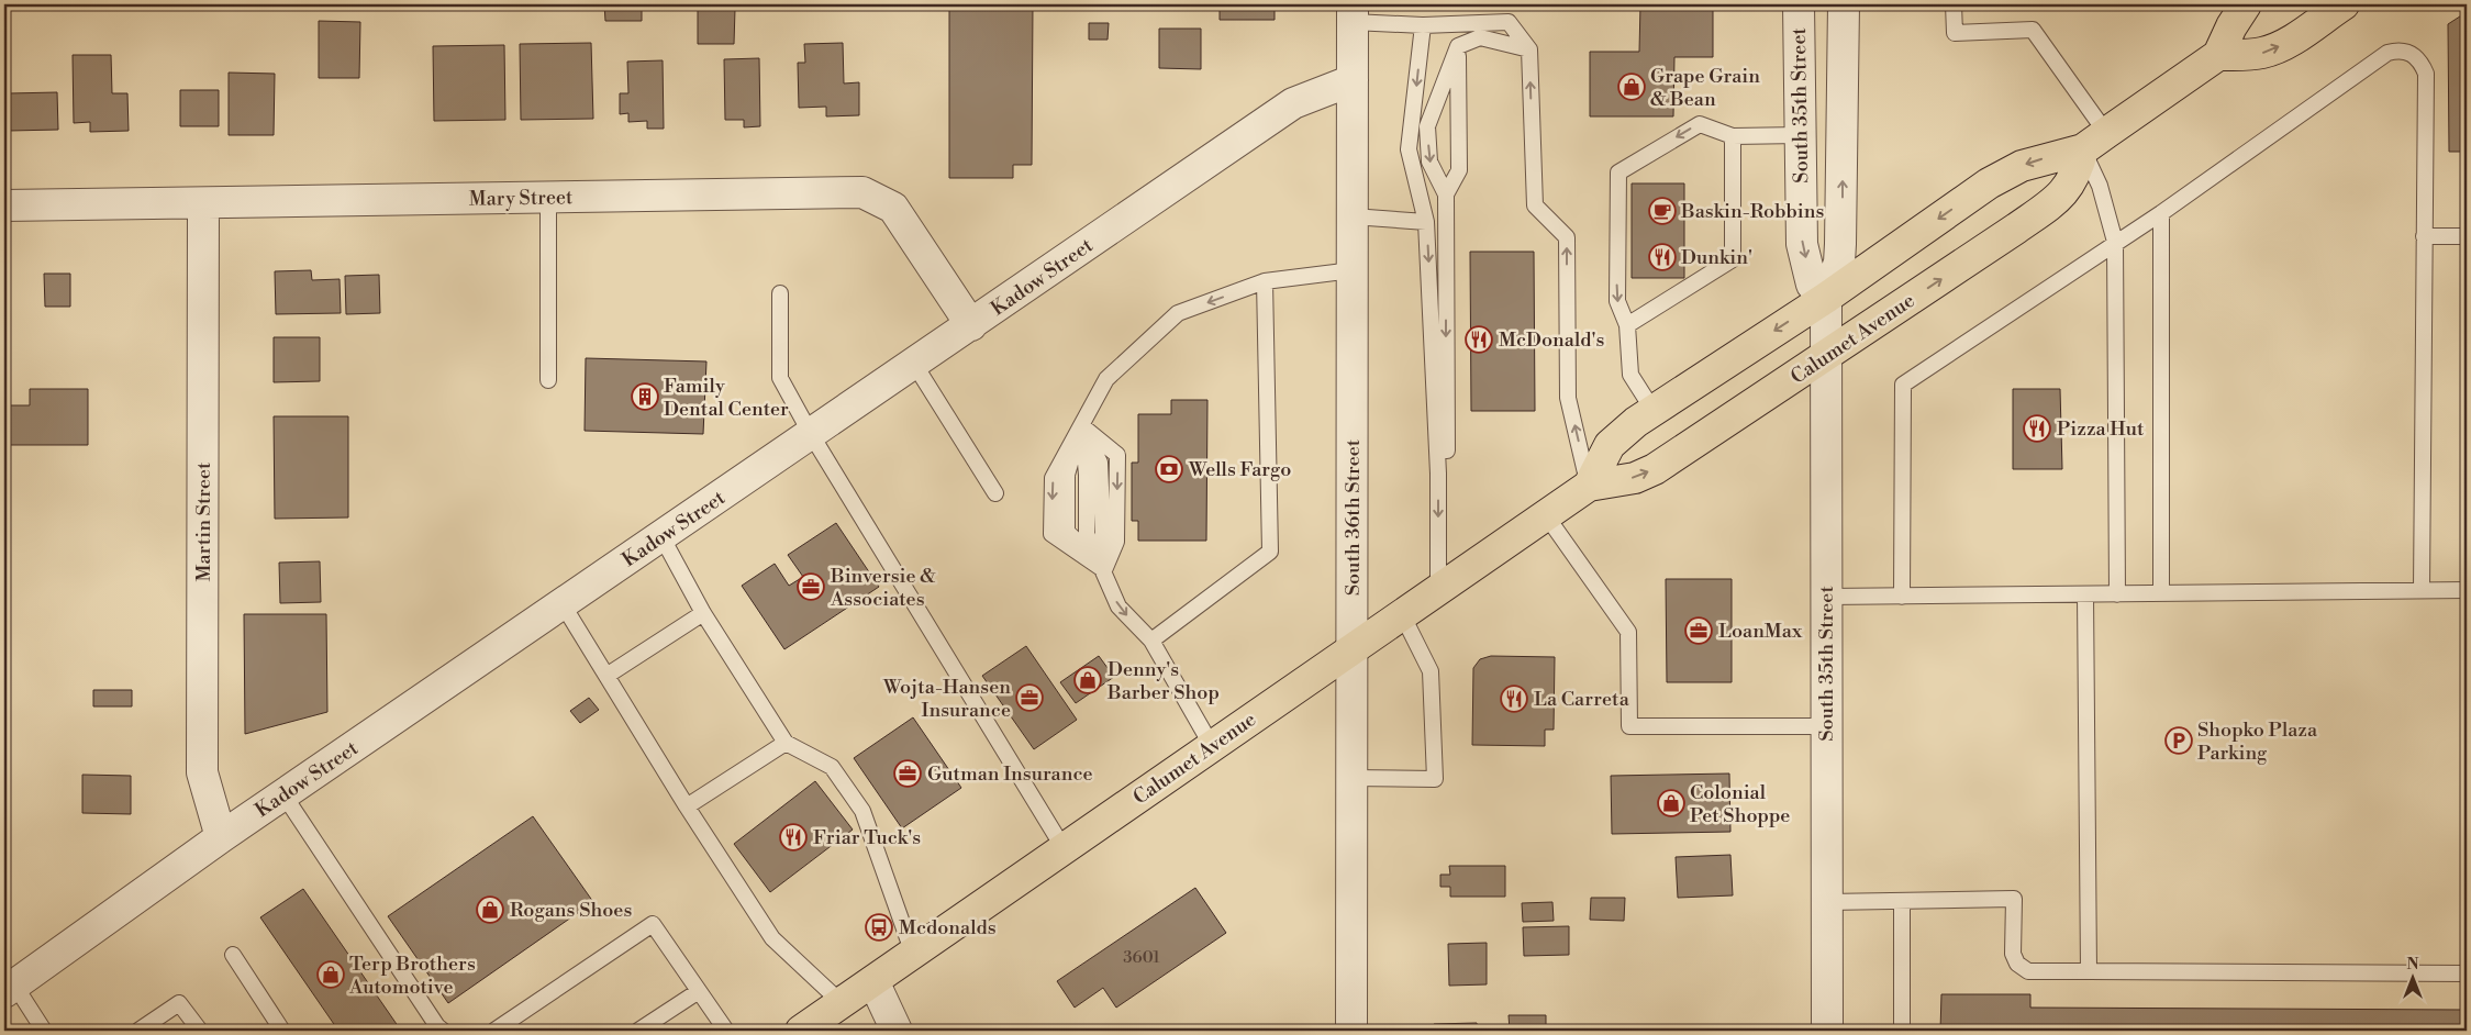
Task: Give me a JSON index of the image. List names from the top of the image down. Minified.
{"streets":{"main road":["Calumet Avenue"],"street":["South 35th Street","Mary Street","Kadow Street","South 36th Street","Martin Street"]},"crossings":[["South 35th Street","Calumet Avenue"],["Mary Street","Kadow Street"],["Mary Street","Martin Street"],["Kadow Street","South 36th Street"],["Kadow Street","Martin Street"],["Calumet Avenue","South 36th Street"]],"places":{"shop":["Grape Grain & Bean","Denny's Barber Shop","Colonial Pet Shoppe","Rogans Shoes","Terp Brothers Automotive"],"cafe":["Baskin-Robbins"],"restaurant":["Dunkin'","McDonald's","Pizza Hut","La Carreta","Friar Tuck's"],"building":["Family Dental Center"],"bank":["Wells Fargo"],"office":["Binversie & Associates","LoanMax","Wojta-Hansen Insurance","Gutman Insurance"],"parking":["Shopko Plaza Parking"],"bus stop":["Mcdonalds"]},"house_numbers":["3601"],"north":"top"}
